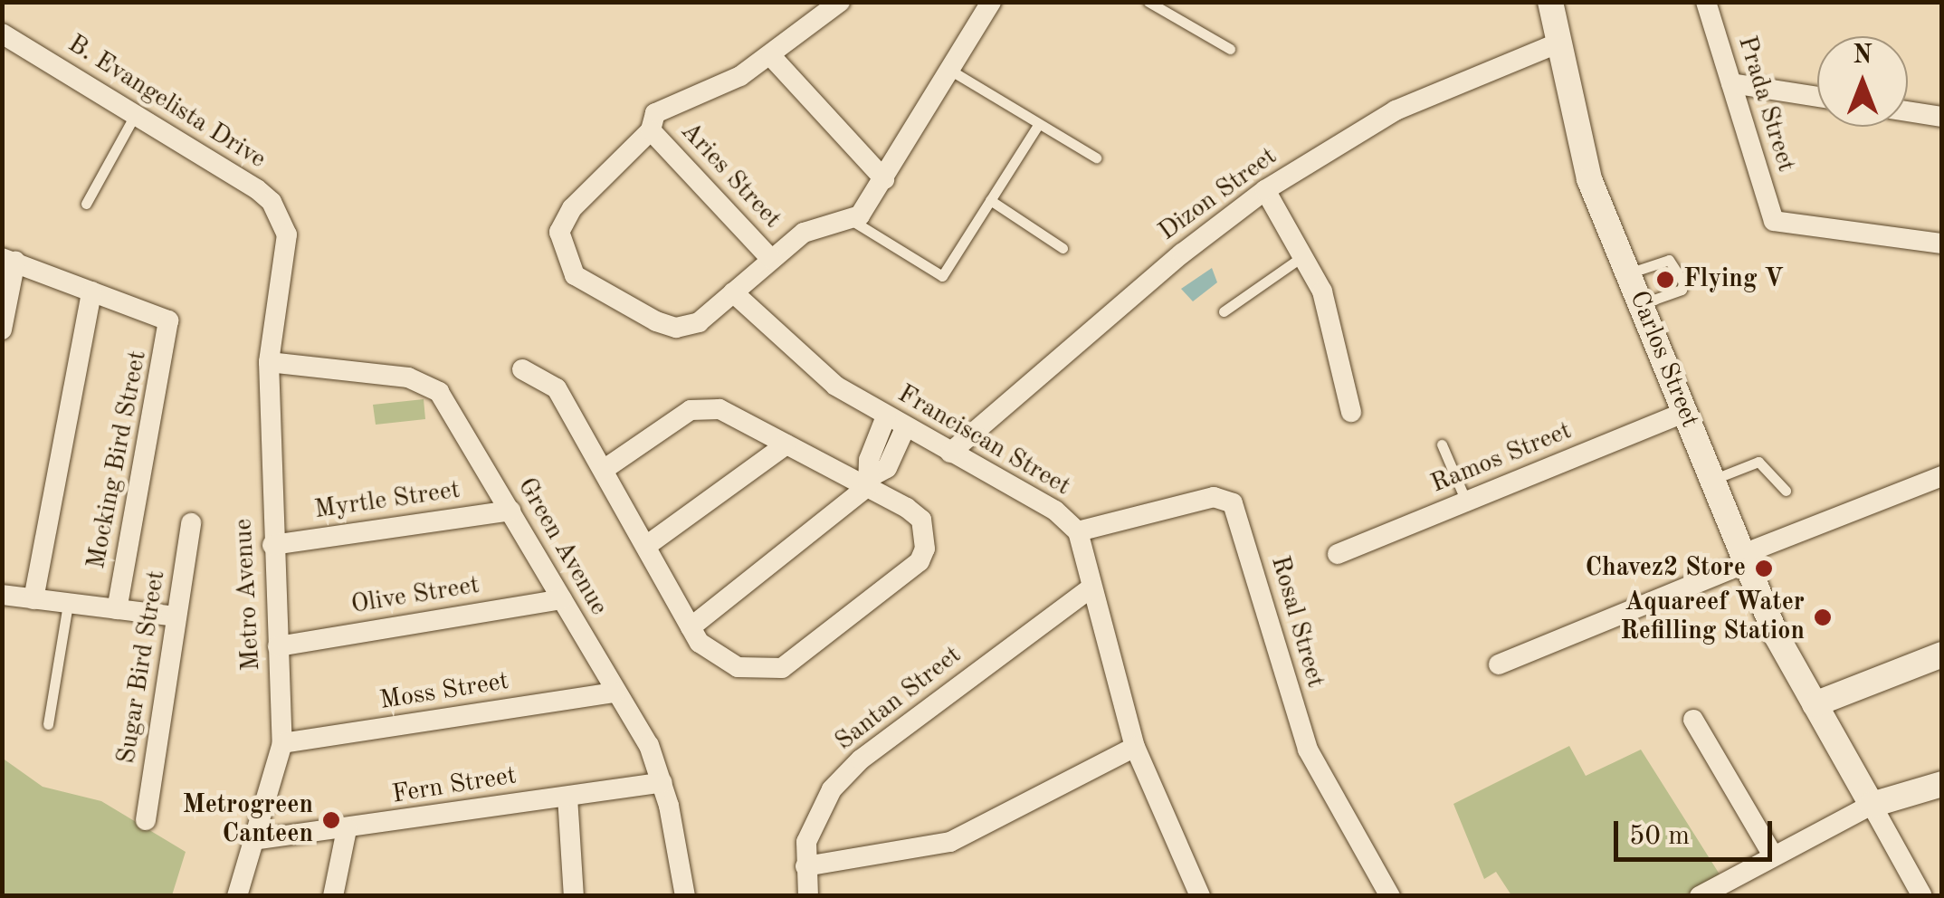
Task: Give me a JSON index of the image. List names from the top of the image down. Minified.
{"streets":{"street":["B. Evangelista Drive","Prada Street","Aries Street","Dizon Street","Carlos Street","Franciscan Street","Ramos Street","Mocking Bird Street","Myrtle Street","Green Avenue","Metro Avenue","Olive Street","Rosal Street","Sugar Bird Street","Moss Street","Santan Street","Fern Street"]},"crossings":[["B. Evangelista Drive","Metro Avenue"],["Dizon Street","Carlos Street"],["Dizon Street","Franciscan Street"],["Carlos Street","Ramos Street"],["Franciscan Street","Rosal Street"],["Franciscan Street","Santan Street"],["Myrtle Street","Green Avenue"],["Myrtle Street","Metro Avenue"],["Green Avenue","Metro Avenue"],["Green Avenue","Olive Street"],["Green Avenue","Moss Street"],["Green Avenue","Fern Street"],["Metro Avenue","Olive Street"],["Metro Avenue","Moss Street"],["Metro Avenue","Fern Street"]],"places":["Flying V","Chavez2 Store","Aquareef Water Refilling Station","Metrogreen Canteen"],"scale_bar":"50 m","north":"top"}
